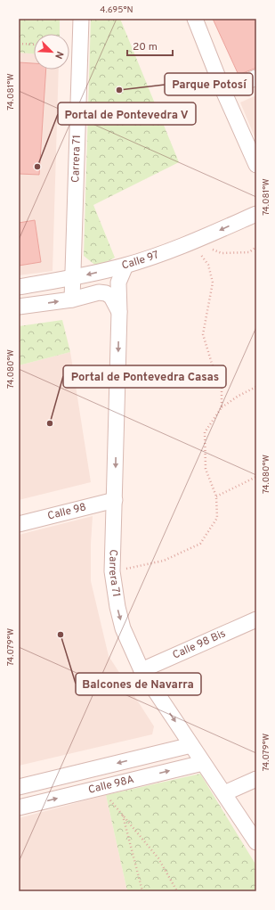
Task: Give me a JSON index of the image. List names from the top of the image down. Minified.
{"streets":{"street":["Carrera 71","Calle 97","Calle 98","Calle 98 Bis","Calle 98A"]},"crossings":[["Carrera 71","Calle 97"],["Carrera 71","Calle 98"],["Carrera 71","Calle 98 Bis"],["Carrera 71","Calle 98A"]],"one_way":["Carrera 71","Calle 97"],"places":["Parque Potosí","Portal de Pontevedra V","Portal de Pontevedra Casas","Balcones de Navarra"],"scale_bar":"20 m","north":"bottom right","coordinates":["4.695°N","74.081°W","74.080°W","74.079°W"]}
